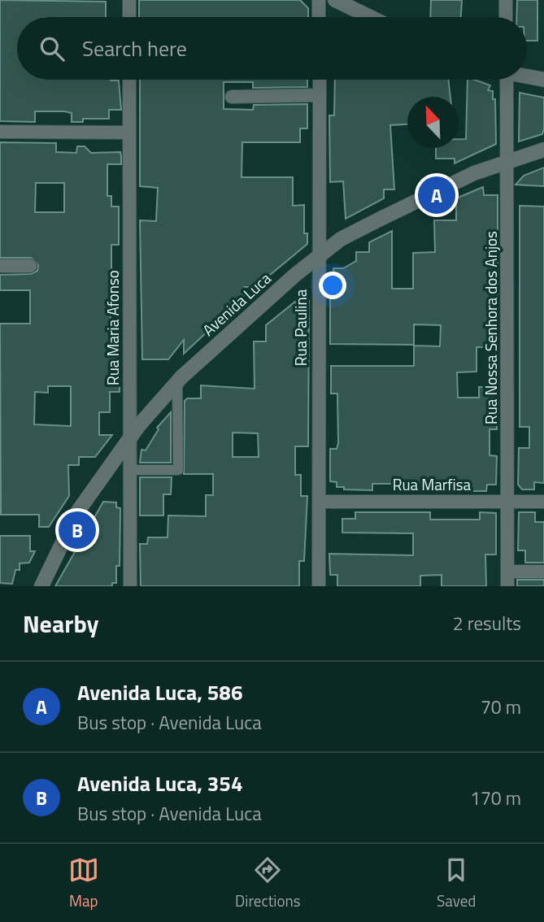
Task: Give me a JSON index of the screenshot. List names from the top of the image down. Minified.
{"streets":{"street":["Avenida Luca","Rua Maria Afonso","Rua Paulina","Rua Nossa Senhora dos Anjos","Rua Marfisa"]},"crossings":[["Avenida Luca","Rua Maria Afonso"],["Avenida Luca","Rua Paulina"],["Avenida Luca","Rua Nossa Senhora dos Anjos"],["Rua Paulina","Rua Marfisa"],["Rua Nossa Senhora dos Anjos","Rua Marfisa"]],"north":"top left","page":{"search":"Search here","pins":["A","B"],"heading":["Nearby","2 results"],"list":[{"mark":"A","name":"Avenida Luca, 586","note":"Bus stop · Avenida Luca","value":"70 m"},{"mark":"B","name":"Avenida Luca, 354","note":"Bus stop · Avenida Luca","value":"170 m"}],"nav":["Map","Directions","Saved"]}}
